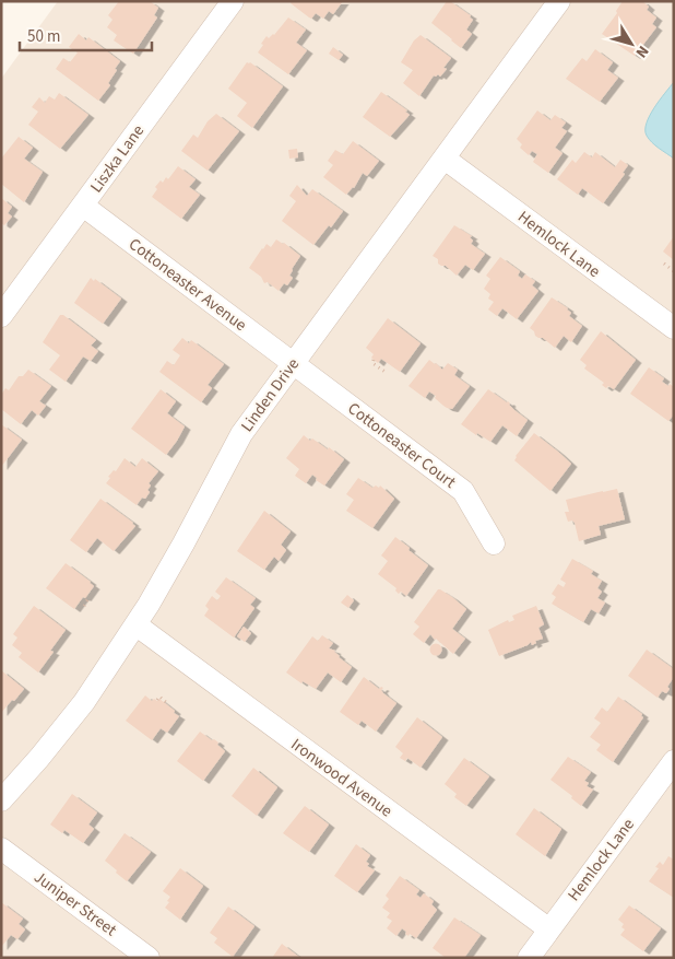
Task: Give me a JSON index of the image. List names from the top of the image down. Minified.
{"streets":{"street":["Liszka Lane","Hemlock Lane","Cottoneaster Avenue","Linden Drive","Cottoneaster Court","Ironwood Avenue","Juniper Street"]},"crossings":[["Liszka Lane","Cottoneaster Avenue"],["Hemlock Lane","Linden Drive"],["Hemlock Lane","Ironwood Avenue"],["Cottoneaster Avenue","Linden Drive"],["Cottoneaster Avenue","Cottoneaster Court"],["Linden Drive","Cottoneaster Court"],["Linden Drive","Ironwood Avenue"]],"scale_bar":"50 m","north":"bottom right"}
